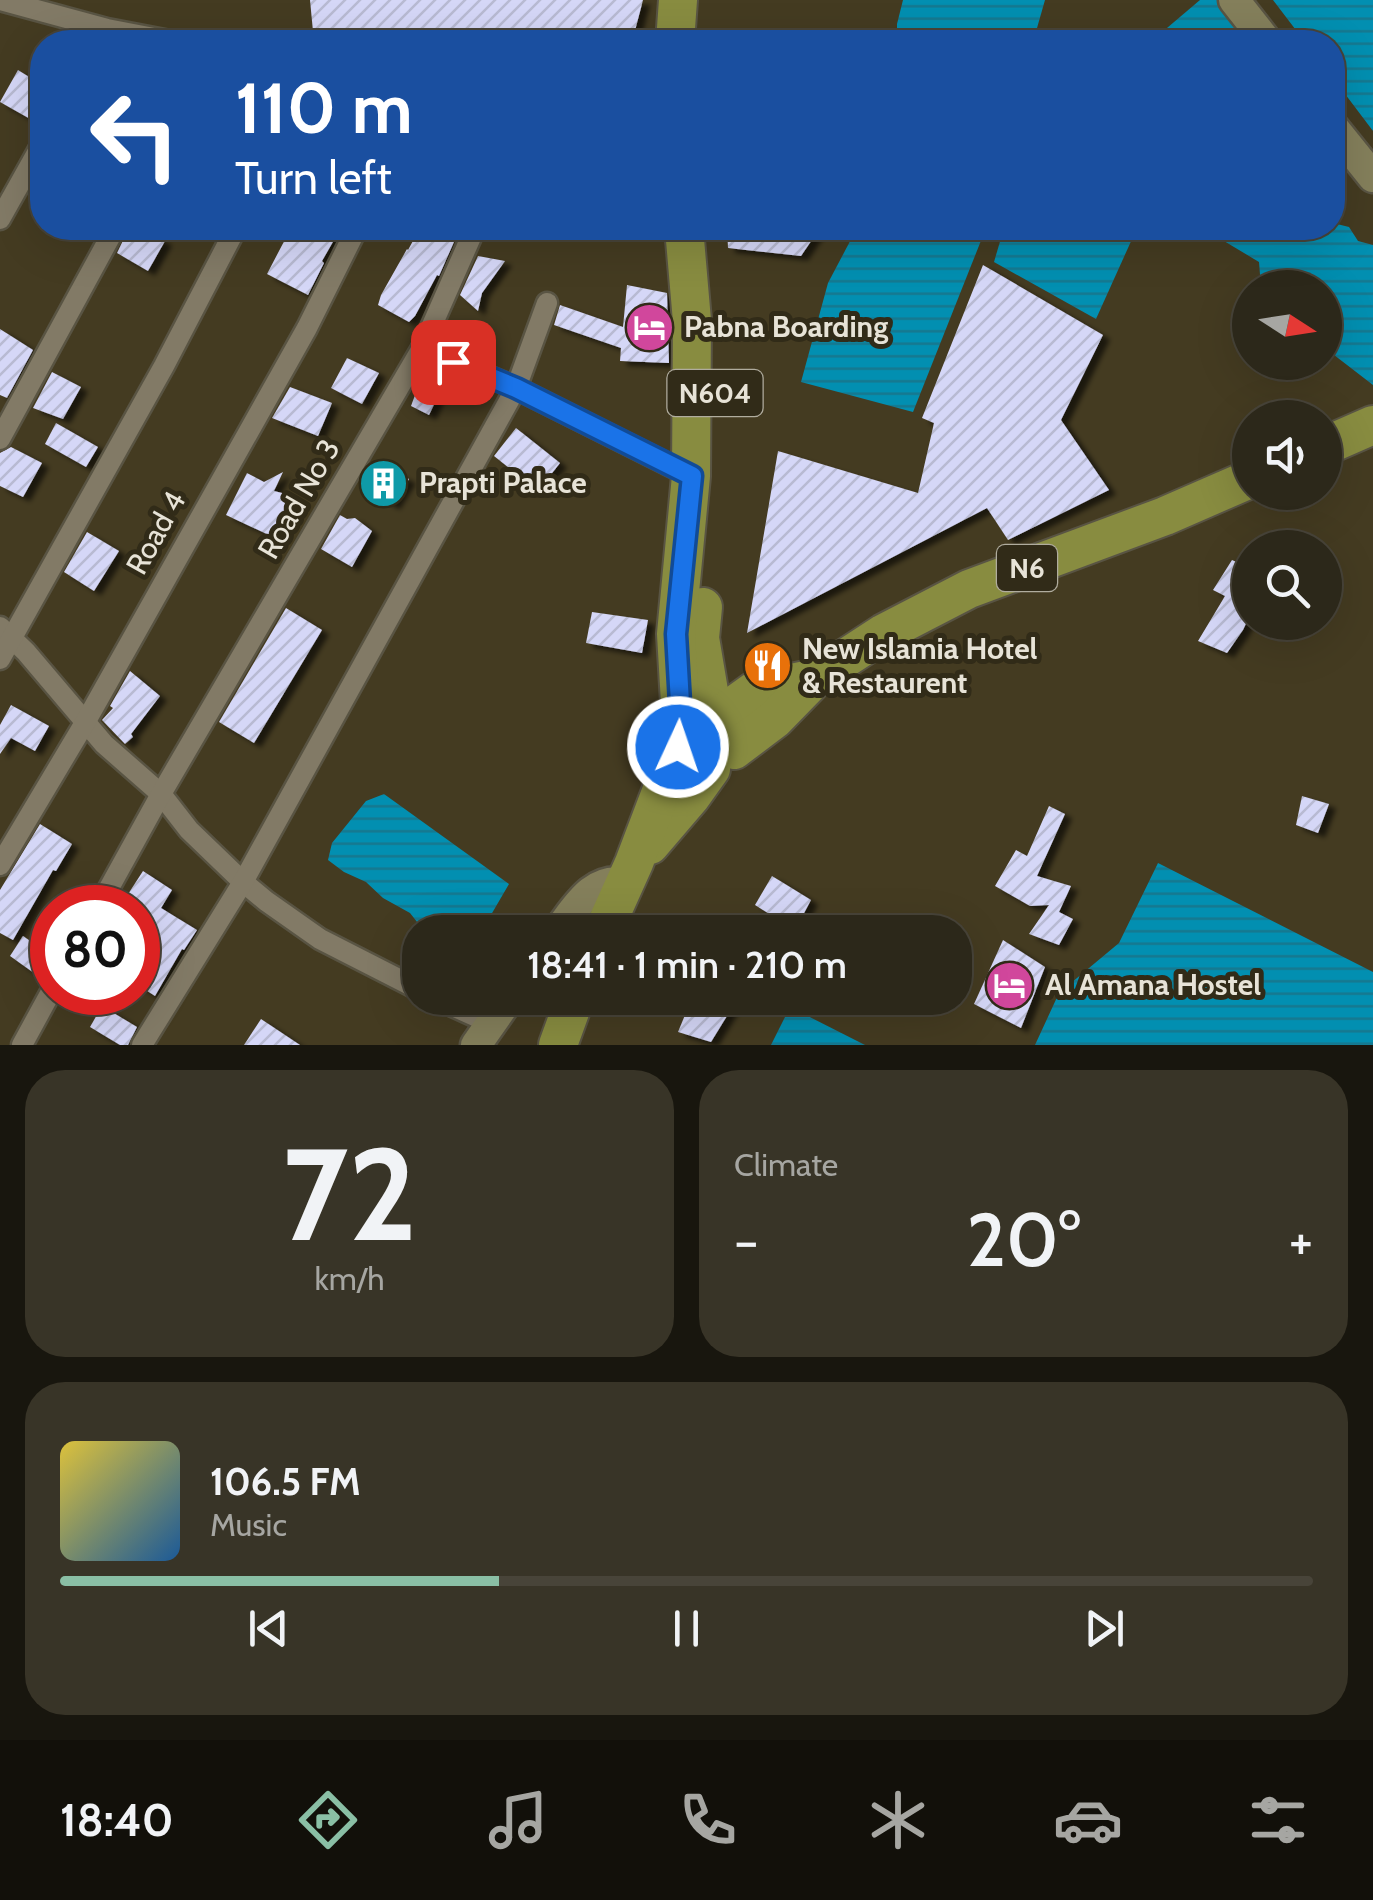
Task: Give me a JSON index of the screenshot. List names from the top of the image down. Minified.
{"streets":{"highway":["N604","N6"],"street":["Road No 3","Road 4"]},"places":{"hotel":["Pabna Boarding","Al Amana Hostel"],"building":["Prapti Palace"],"restaurant":["New Islamia Hotel & Restaurent"]},"north":"right","page":{"turn":["110 m","Turn left"],"limit":"80","trip":"18:41 · 1 min · 210 m","tile":[["72","km/h"],"Climate"],"heat":["−","20°","+"],"song":["106.5 FM","Music"],"tabs":"18:40"}}
